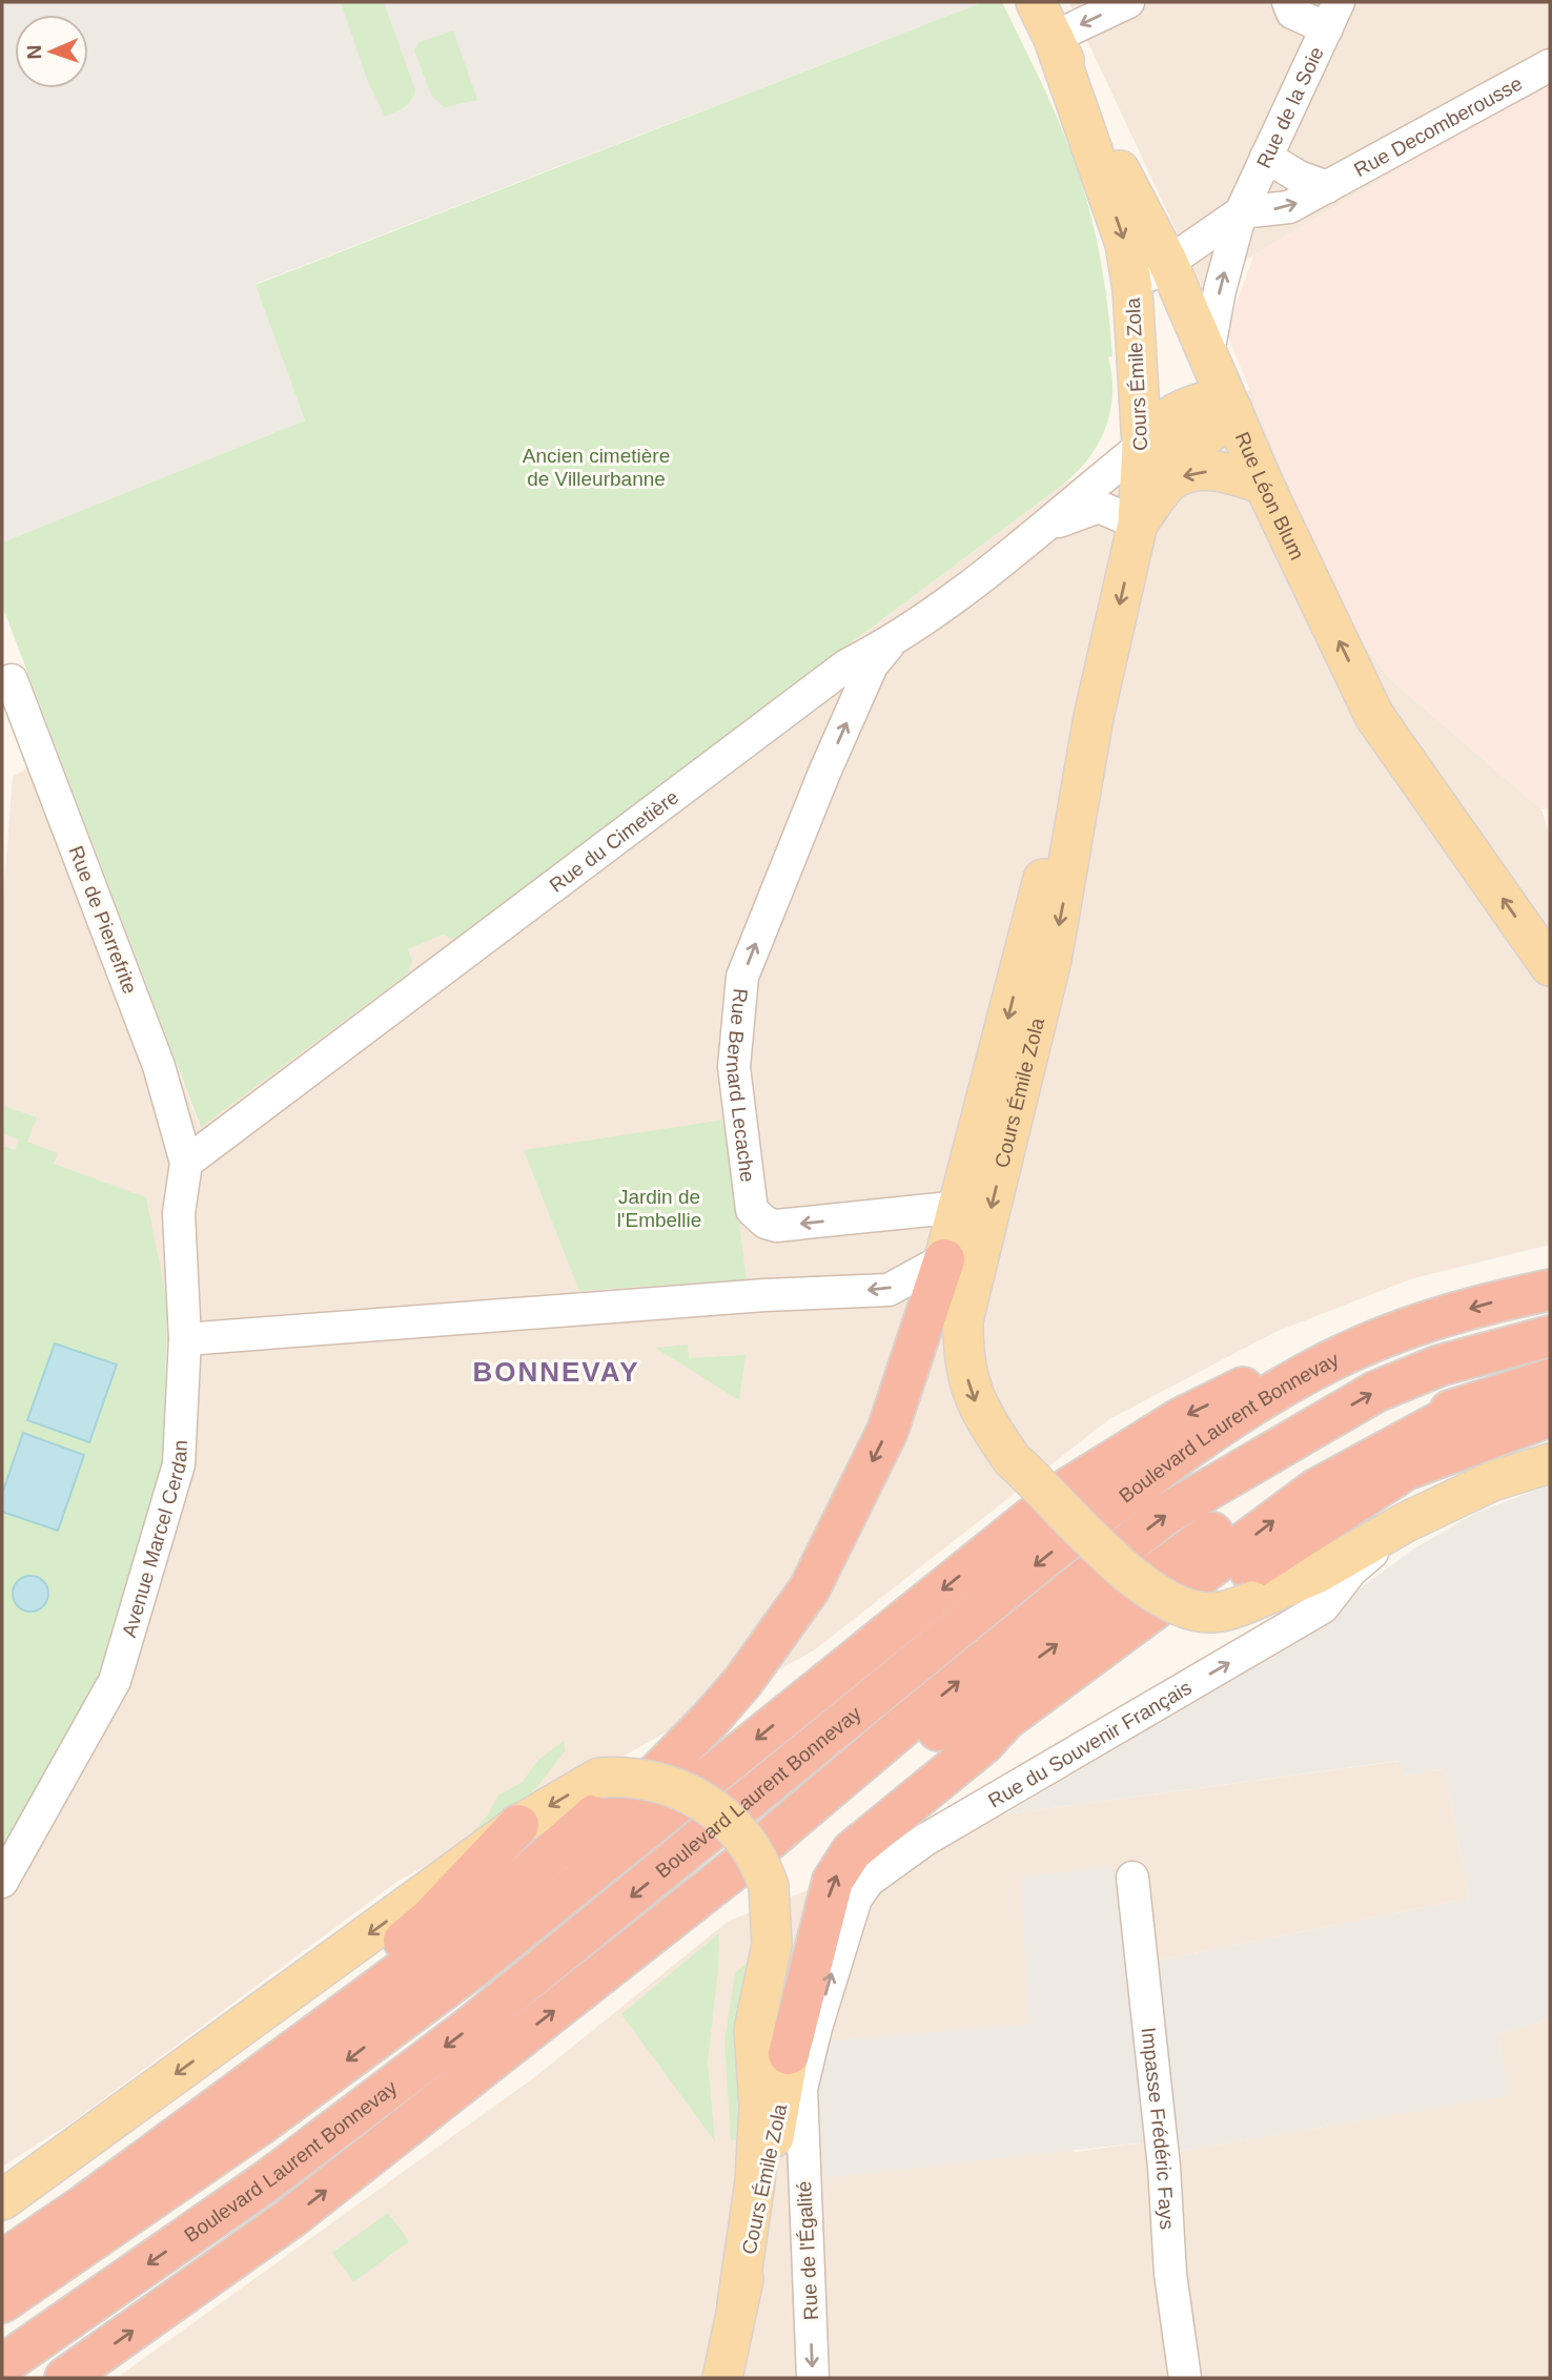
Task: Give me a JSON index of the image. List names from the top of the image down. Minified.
{"streets":{"highway":["Boulevard Laurent Bonnevay"],"main road":["Cours Émile Zola","Rue Léon Blum","Rue du Souvenir Français"],"street":["Rue de la Soie","Rue Decomberousse","Rue du Cimetière","Rue de Pierrefrite","Rue Bernard Lecache","Avenue Marcel Cerdan","Impasse Frédéric Fays","Rue de l'Égalité"]},"crossings":[["Rue de la Soie","Rue Léon Blum"],["Cours Émile Zola","Rue Léon Blum"],["Cours Émile Zola","Rue du Cimetière"],["Cours Émile Zola","Rue Bernard Lecache"],["Cours Émile Zola","Boulevard Laurent Bonnevay"],["Cours Émile Zola","Rue du Souvenir Français"],["Cours Émile Zola","Rue de l'Égalité"],["Rue du Cimetière","Rue de Pierrefrite"],["Rue du Cimetière","Rue Bernard Lecache"],["Rue du Cimetière","Avenue Marcel Cerdan"],["Rue de Pierrefrite","Avenue Marcel Cerdan"],["Rue du Souvenir Français","Rue de l'Égalité"]],"one_way":["Rue de la Soie","Cours Émile Zola","Rue Léon Blum","Rue du Souvenir Français","Rue de l'Égalité"],"districts":["BONNEVAY"],"parks":["Ancien cimetière de Villeurbanne","Jardin de l'Embellie"],"north":"left"}
